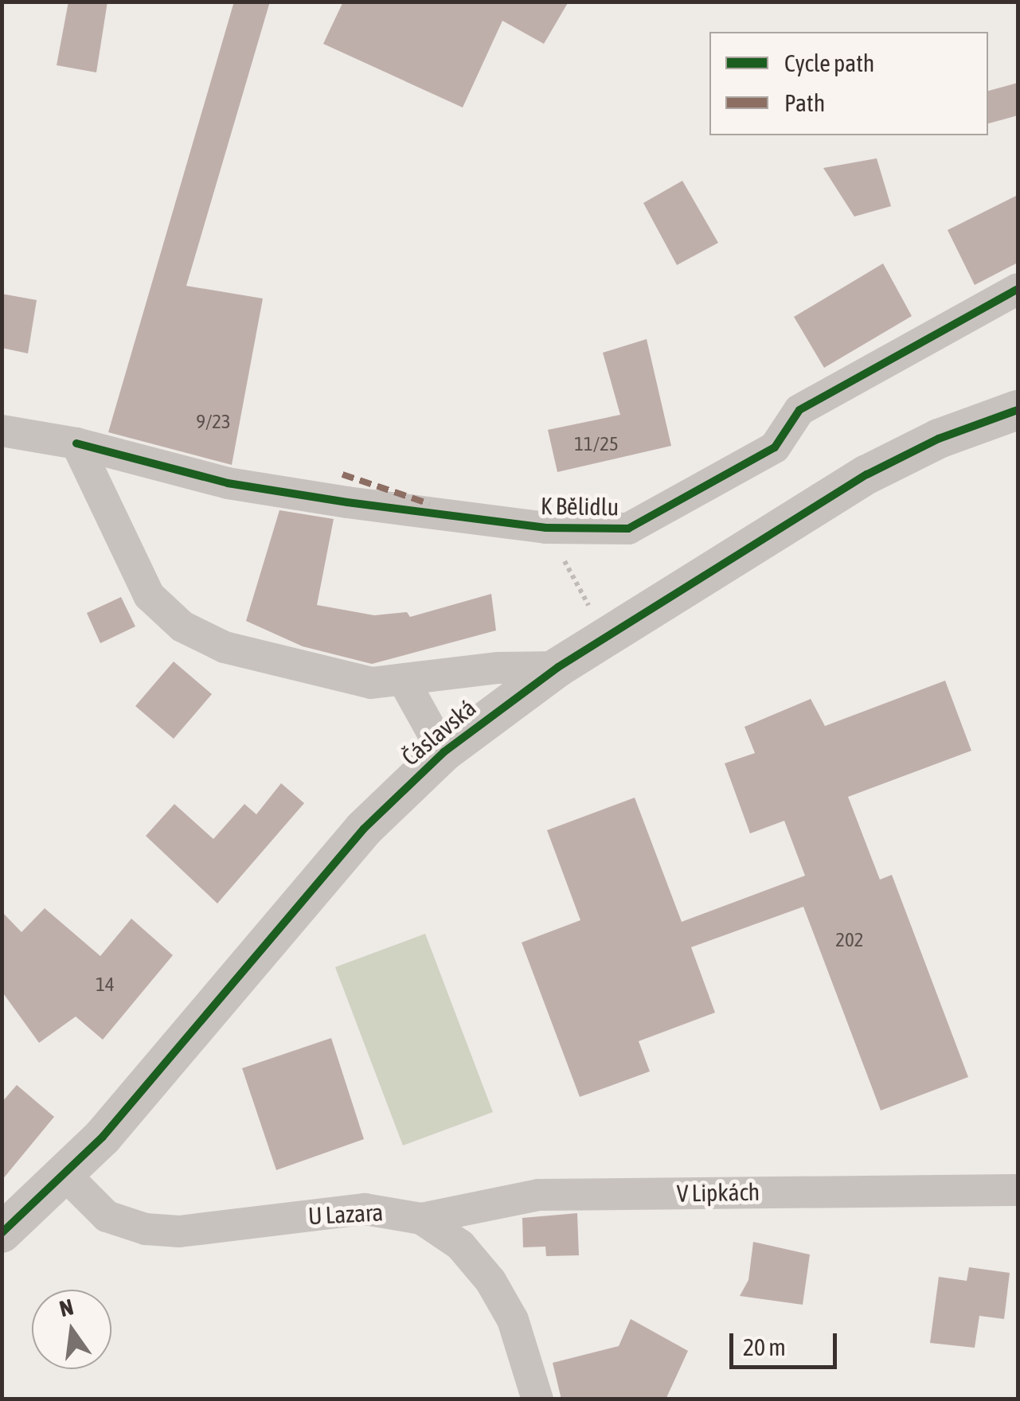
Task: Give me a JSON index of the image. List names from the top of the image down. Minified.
{"streets":{"street":["K Bělidlu","Čáslavská","V Lipkách","U Lazara"]},"crossings":[["Čáslavská","U Lazara"],["V Lipkách","U Lazara"]],"house_numbers":["9/23","11/25","202","14"],"legend":["Cycle path","Path"],"scale_bar":"20 m","north":"top"}
